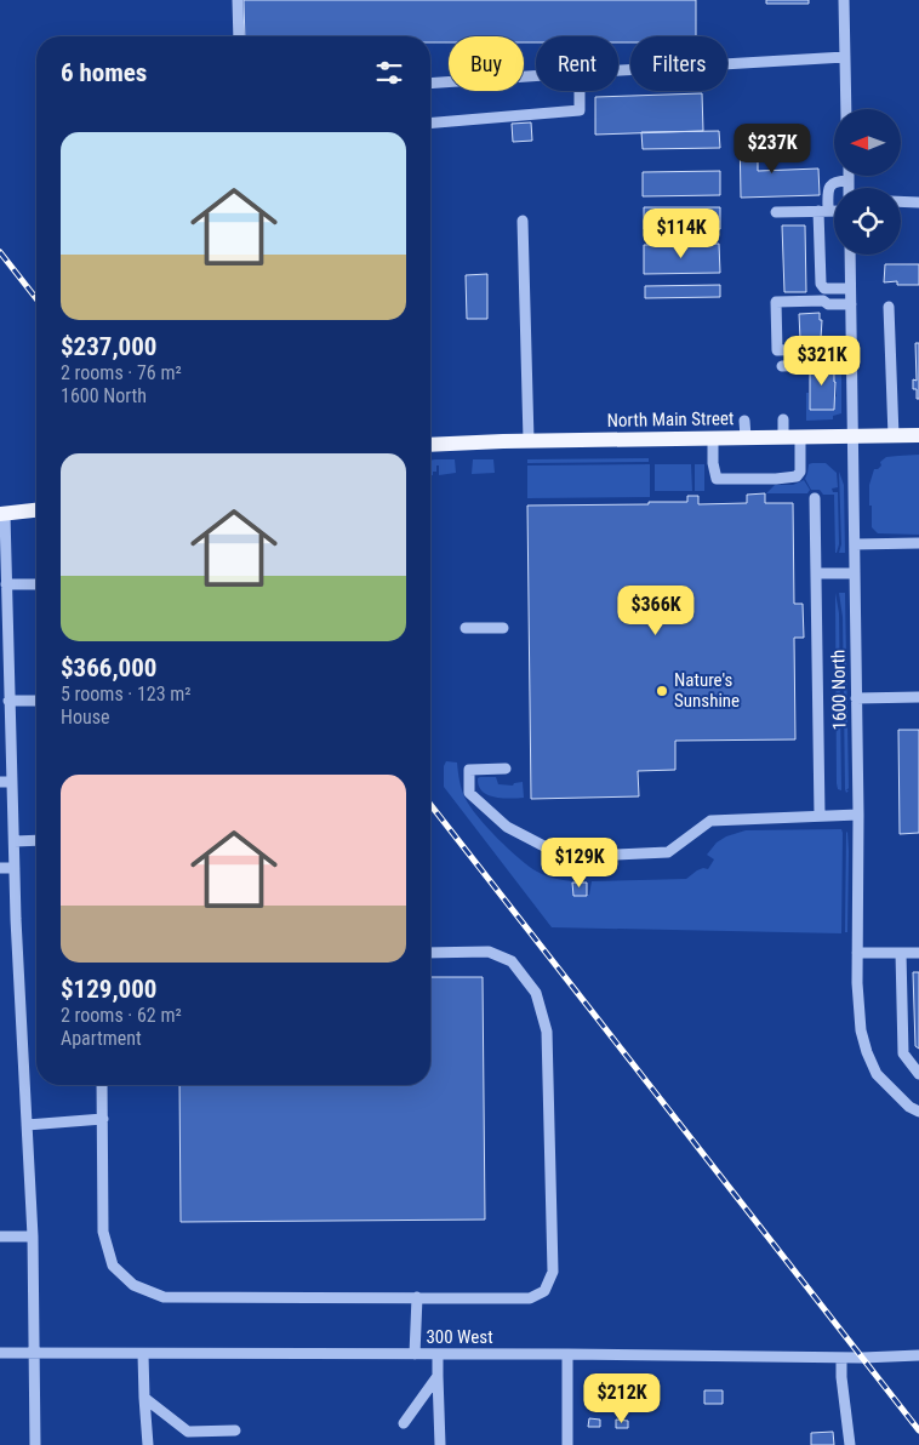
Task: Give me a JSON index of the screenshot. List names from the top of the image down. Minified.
{"streets":{"main road":["North Main Street"],"street":["1600 North","300 West"]},"crossings":[["North Main Street","1600 North"]],"places":["Nature's Sunshine"],"north":"left","page":{"chip":["Buy","Rent","Filters"],"heading":"6 homes","list":[{"name":"$237,000","note":"2 rooms · 76 m² · 1600 North"},{"name":"$366,000","note":"5 rooms · 123 m² · House"},{"name":"$129,000","note":"2 rooms · 62 m² · Apartment"}],"price":["$237K","$114K","$321K","$366K","$129K","$212K"]}}
